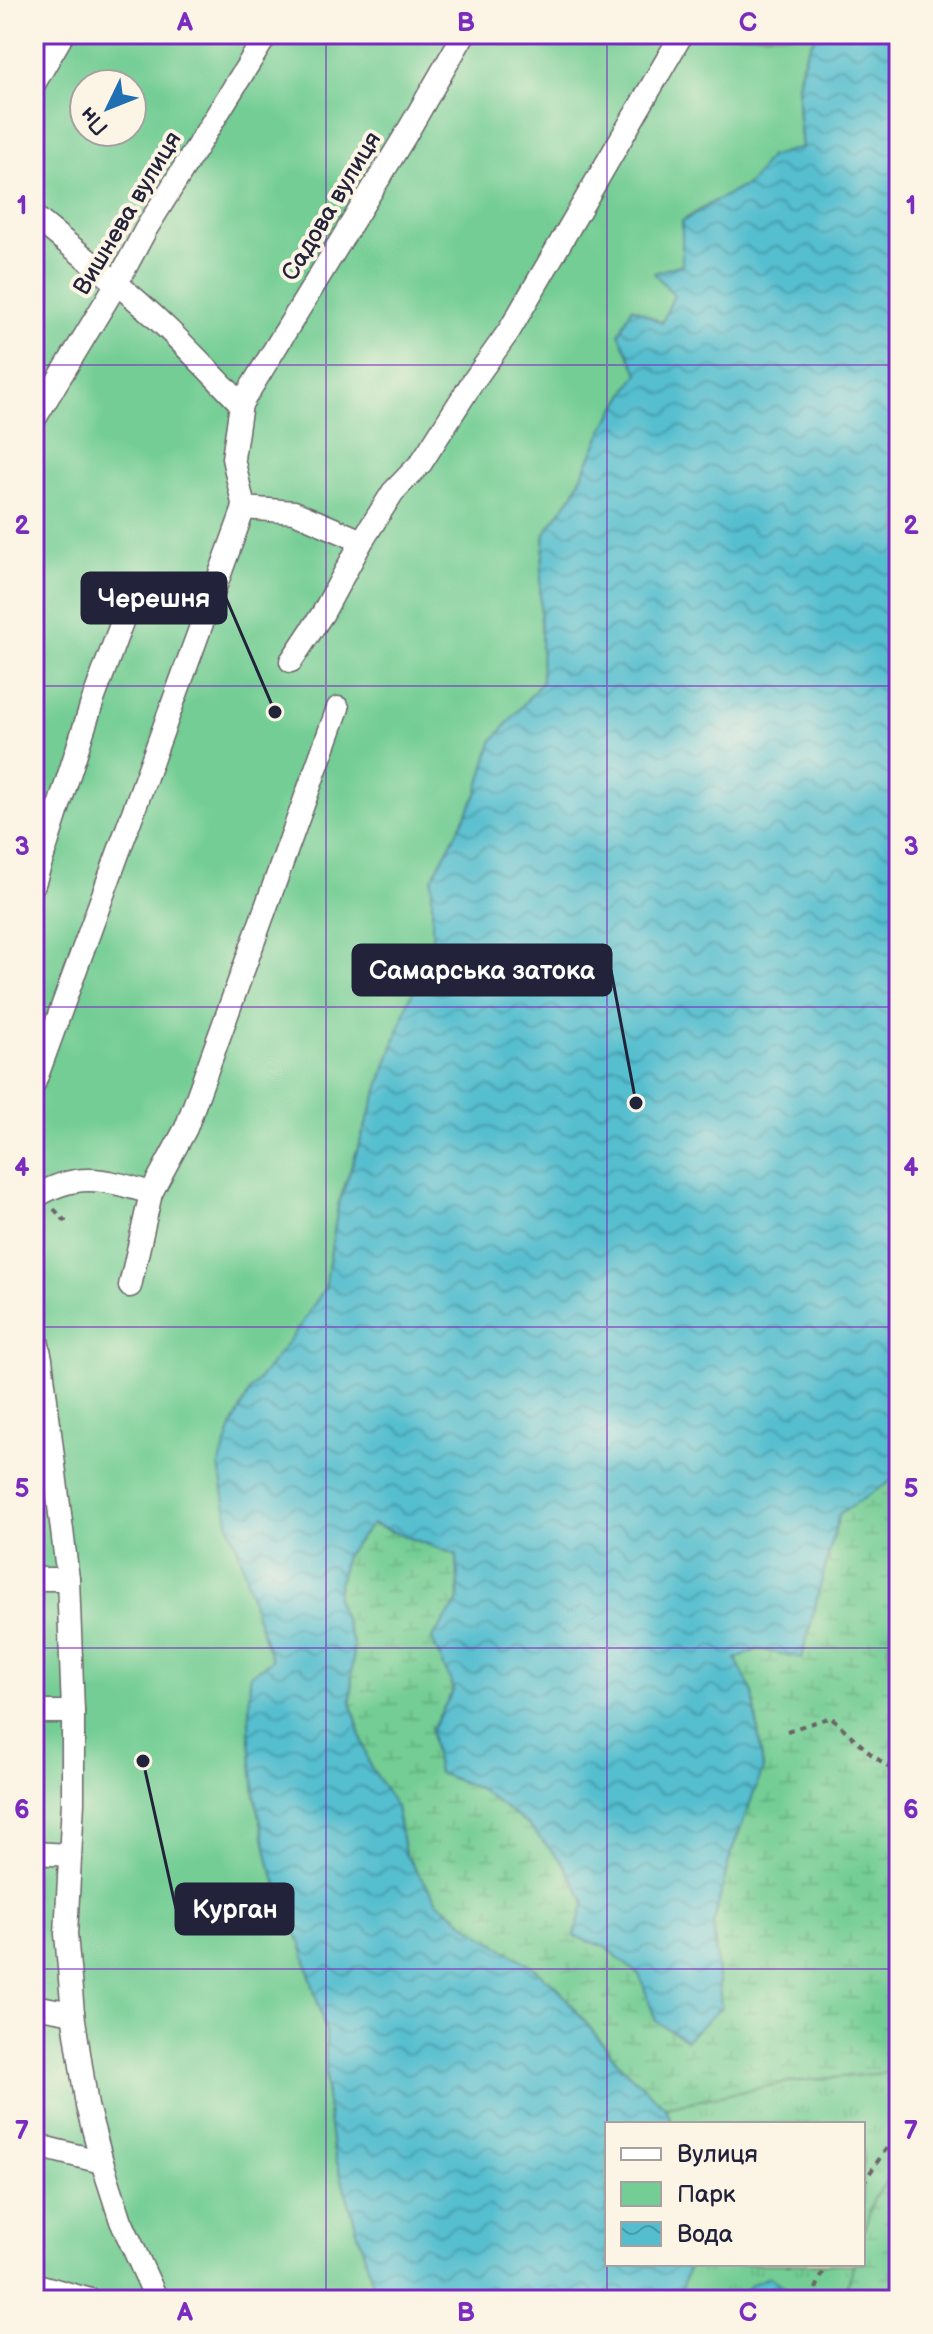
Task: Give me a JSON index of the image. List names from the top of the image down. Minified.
{"streets":{"street":["Садова вулиця","Вишнева вулиця"]},"places":["Черешня","Самарська затока","Курган"],"legend":["Вулиця","Парк","Вода"],"north":"bottom left","grid":{"columns":["A","B","C"],"rows":["1","2","3","4","5","6","7"]}}
